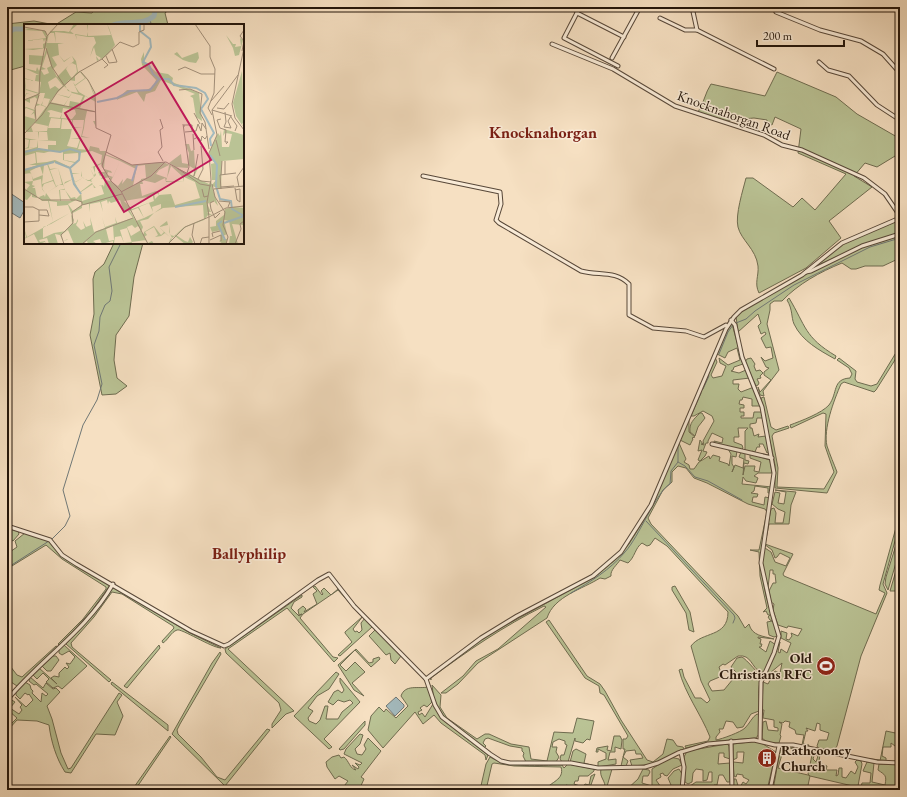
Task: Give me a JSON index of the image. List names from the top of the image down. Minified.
{"streets":{"street":["Knocknahorgan Road"]},"districts":["Knocknahorgan","Ballyphilip"],"places":{"sports":["Old Christians RFC"],"building":["Rathcooney Church"]},"scale_bar":"200 m"}
